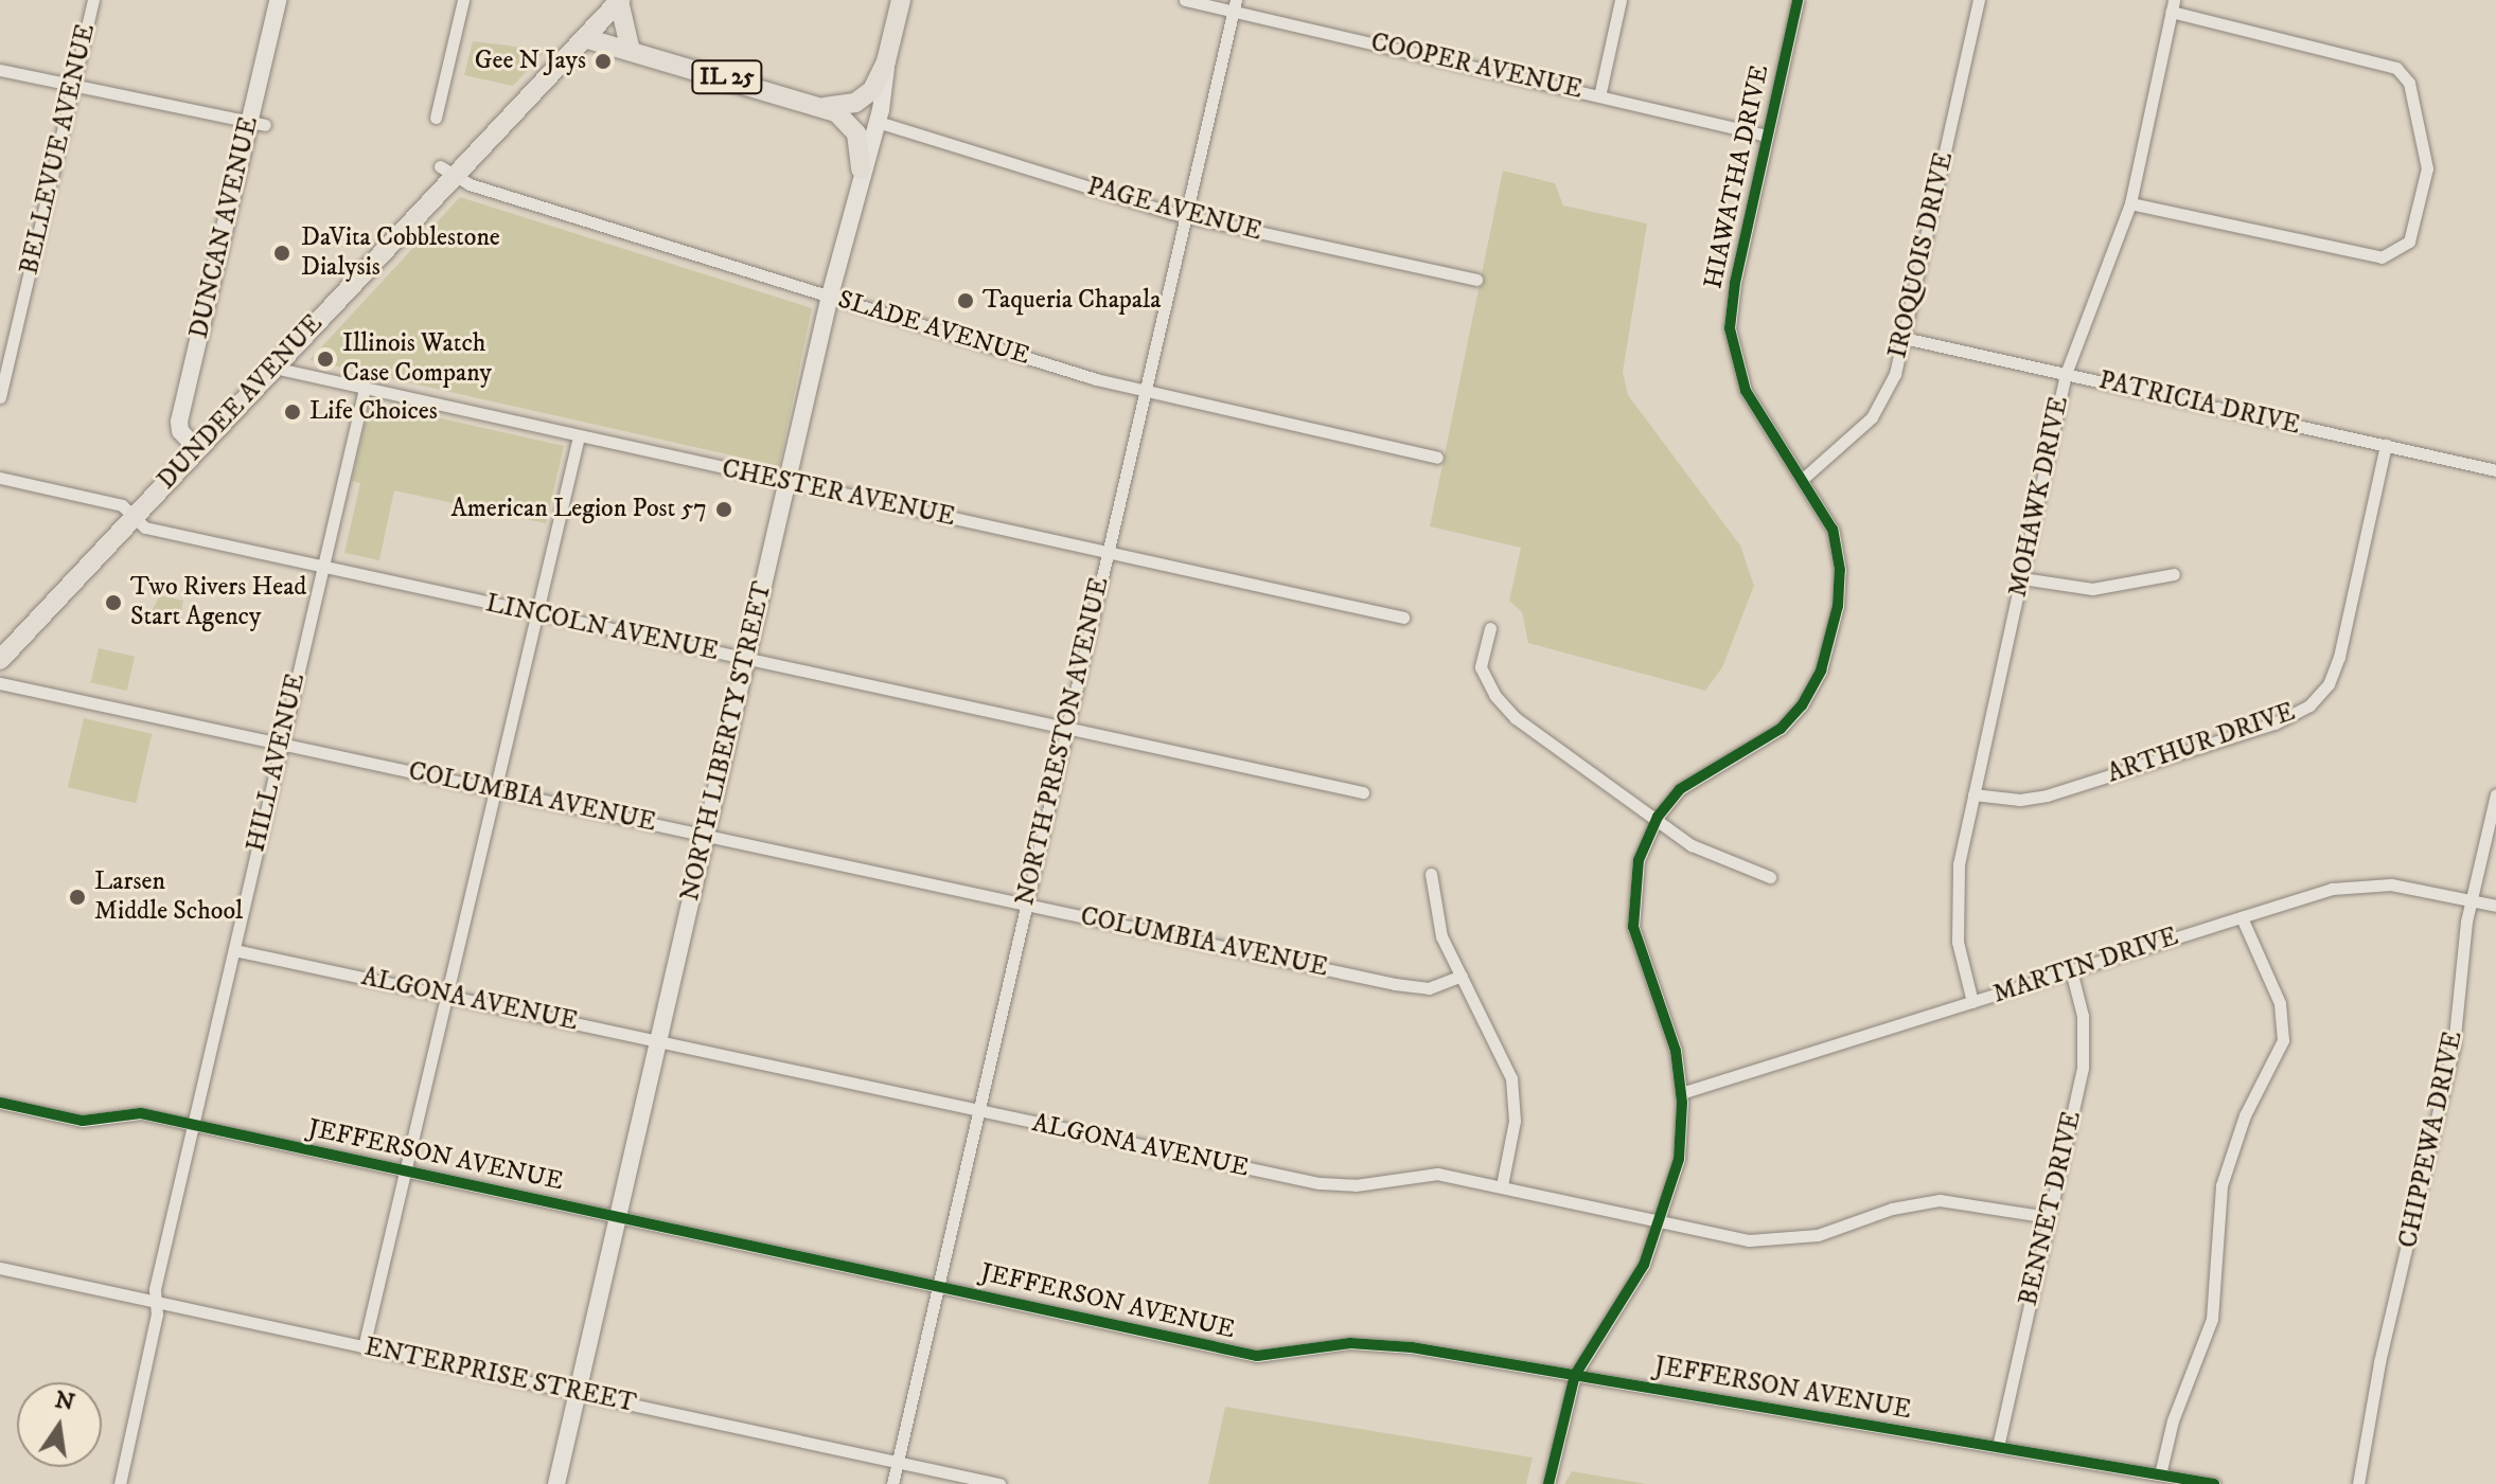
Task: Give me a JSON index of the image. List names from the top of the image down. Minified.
{"streets":{"main road":["IL 25","DUNCAN AVENUE","DUNDEE AVENUE","NORTH LIBERTY STREET"],"street":["COOPER AVENUE","BELLEVUE AVENUE","HIAWATHA DRIVE","PAGE AVENUE","IROQUOIS DRIVE","SLADE AVENUE","PATRICIA DRIVE","CHESTER AVENUE","MOHAWK DRIVE","LINCOLN AVENUE","NORTH PRESTON AVENUE","ARTHUR DRIVE","HILL AVENUE","COLUMBIA AVENUE","MARTIN DRIVE","ALGONA AVENUE","CHIPPEWA DRIVE","JEFFERSON AVENUE","BENNET DRIVE","ENTERPRISE STREET"]},"crossings":[["COOPER AVENUE","HIAWATHA DRIVE"],["COOPER AVENUE","NORTH PRESTON AVENUE"],["HIAWATHA DRIVE","IROQUOIS DRIVE"],["HIAWATHA DRIVE","MARTIN DRIVE"],["HIAWATHA DRIVE","ALGONA AVENUE"],["HIAWATHA DRIVE","JEFFERSON AVENUE"],["PAGE AVENUE","NORTH LIBERTY STREET"],["PAGE AVENUE","NORTH PRESTON AVENUE"],["DUNCAN AVENUE","DUNDEE AVENUE"],["IROQUOIS DRIVE","PATRICIA DRIVE"],["SLADE AVENUE","DUNDEE AVENUE"],["SLADE AVENUE","NORTH LIBERTY STREET"],["SLADE AVENUE","NORTH PRESTON AVENUE"],["DUNDEE AVENUE","CHESTER AVENUE"],["DUNDEE AVENUE","LINCOLN AVENUE"],["PATRICIA DRIVE","MOHAWK DRIVE"],["PATRICIA DRIVE","ARTHUR DRIVE"],["CHESTER AVENUE","NORTH LIBERTY STREET"],["CHESTER AVENUE","NORTH PRESTON AVENUE"],["CHESTER AVENUE","HILL AVENUE"],["MOHAWK DRIVE","ARTHUR DRIVE"],["MOHAWK DRIVE","MARTIN DRIVE"],["LINCOLN AVENUE","NORTH LIBERTY STREET"],["LINCOLN AVENUE","NORTH PRESTON AVENUE"],["LINCOLN AVENUE","HILL AVENUE"],["NORTH LIBERTY STREET","COLUMBIA AVENUE"],["NORTH LIBERTY STREET","ALGONA AVENUE"],["NORTH LIBERTY STREET","JEFFERSON AVENUE"],["NORTH LIBERTY STREET","ENTERPRISE STREET"],["NORTH PRESTON AVENUE","COLUMBIA AVENUE"],["NORTH PRESTON AVENUE","ALGONA AVENUE"],["NORTH PRESTON AVENUE","JEFFERSON AVENUE"],["NORTH PRESTON AVENUE","ENTERPRISE STREET"],["HILL AVENUE","COLUMBIA AVENUE"],["HILL AVENUE","ALGONA AVENUE"],["HILL AVENUE","JEFFERSON AVENUE"],["HILL AVENUE","ENTERPRISE STREET"],["MARTIN DRIVE","CHIPPEWA DRIVE"],["MARTIN DRIVE","BENNET DRIVE"],["ALGONA AVENUE","BENNET DRIVE"],["JEFFERSON AVENUE","BENNET DRIVE"]],"places":["Gee N Jays","DaVita Cobblestone Dialysis","Taqueria Chapala","Illinois Watch Case Company","Life Choices","American Legion Post 57","Two Rivers Head Start Agency","Larsen Middle School"],"north":"top"}
